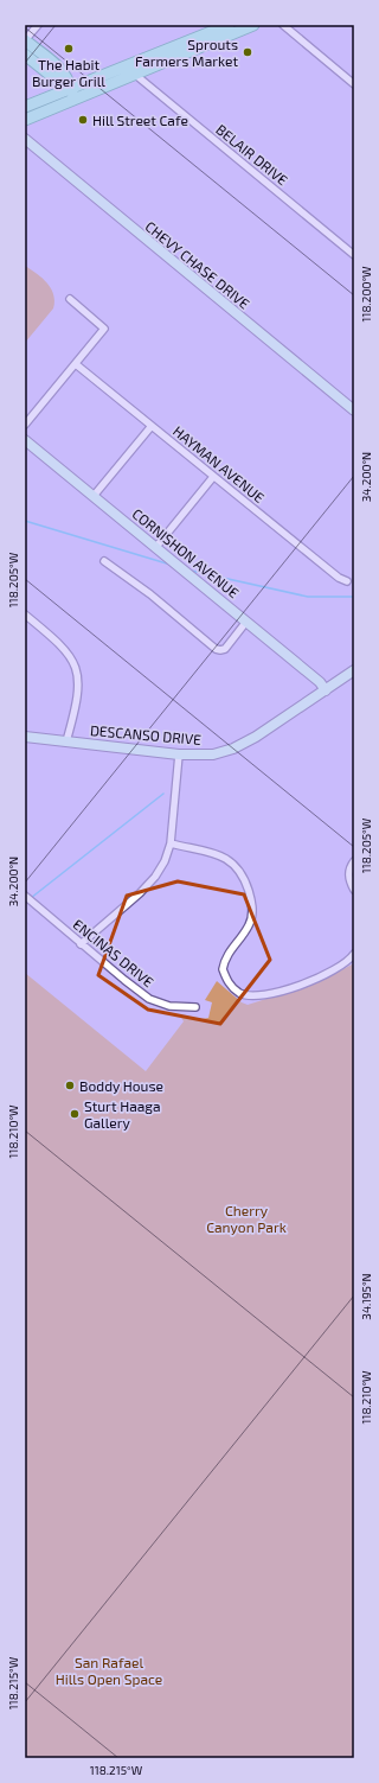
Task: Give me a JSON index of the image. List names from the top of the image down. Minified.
{"streets":{"street":["BELAIR DRIVE","CHEVY CHASE DRIVE","HAYMAN AVENUE","CORNISHON AVENUE","DESCANSO DRIVE","ENCINAS DRIVE"]},"crossings":[["CORNISHON AVENUE","DESCANSO DRIVE"]],"parks":["Cherry Canyon Park","San Rafael Hills Open Space"],"places":["The Habit Burger Grill","Sprouts Farmers Market","Hill Street Cafe","Boddy House","Sturt Haaga Gallery"],"coordinates":["118.200°W","34.200°N","118.205°W","118.210°W","34.195°N","118.215°W"]}
